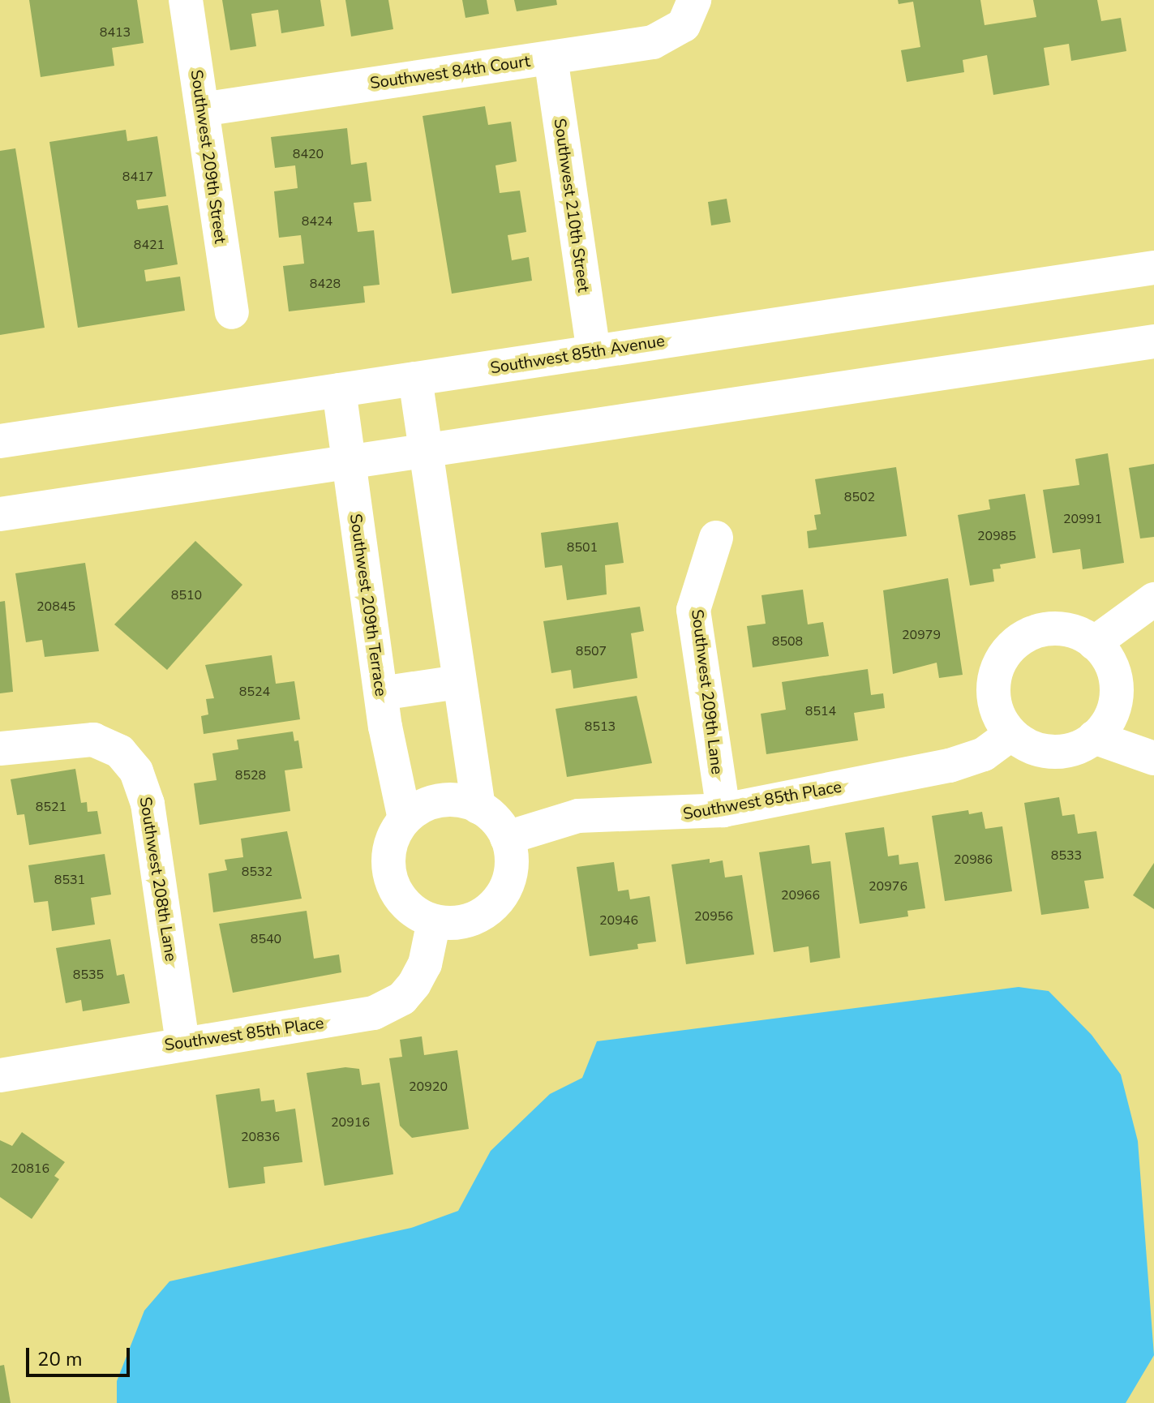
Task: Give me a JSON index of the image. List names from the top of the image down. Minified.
{"streets":{"street":["Southwest 84th Court","Southwest 209th Street","Southwest 210th Street","Southwest 85th Avenue","Southwest 209th Terrace","Southwest 209th Lane","Southwest 85th Place","Southwest 208th Lane"]},"crossings":[["Southwest 84th Court","Southwest 209th Street"],["Southwest 84th Court","Southwest 210th Street"],["Southwest 210th Street","Southwest 85th Avenue"],["Southwest 85th Avenue","Southwest 209th Terrace"],["Southwest 209th Terrace","Southwest 85th Place"],["Southwest 209th Lane","Southwest 85th Place"],["Southwest 85th Place","Southwest 208th Lane"]],"house_numbers":["8413","8420","8417","8424","8421","8428","8502","20991","20985","8501","8510","20845","20979","8508","8507","8524","8514","8513","8528","8521","8533","20986","8532","8531","20976","20966","20956","20946","8540","8535","20920","20916","20836","20816"],"scale_bar":"20 m"}
